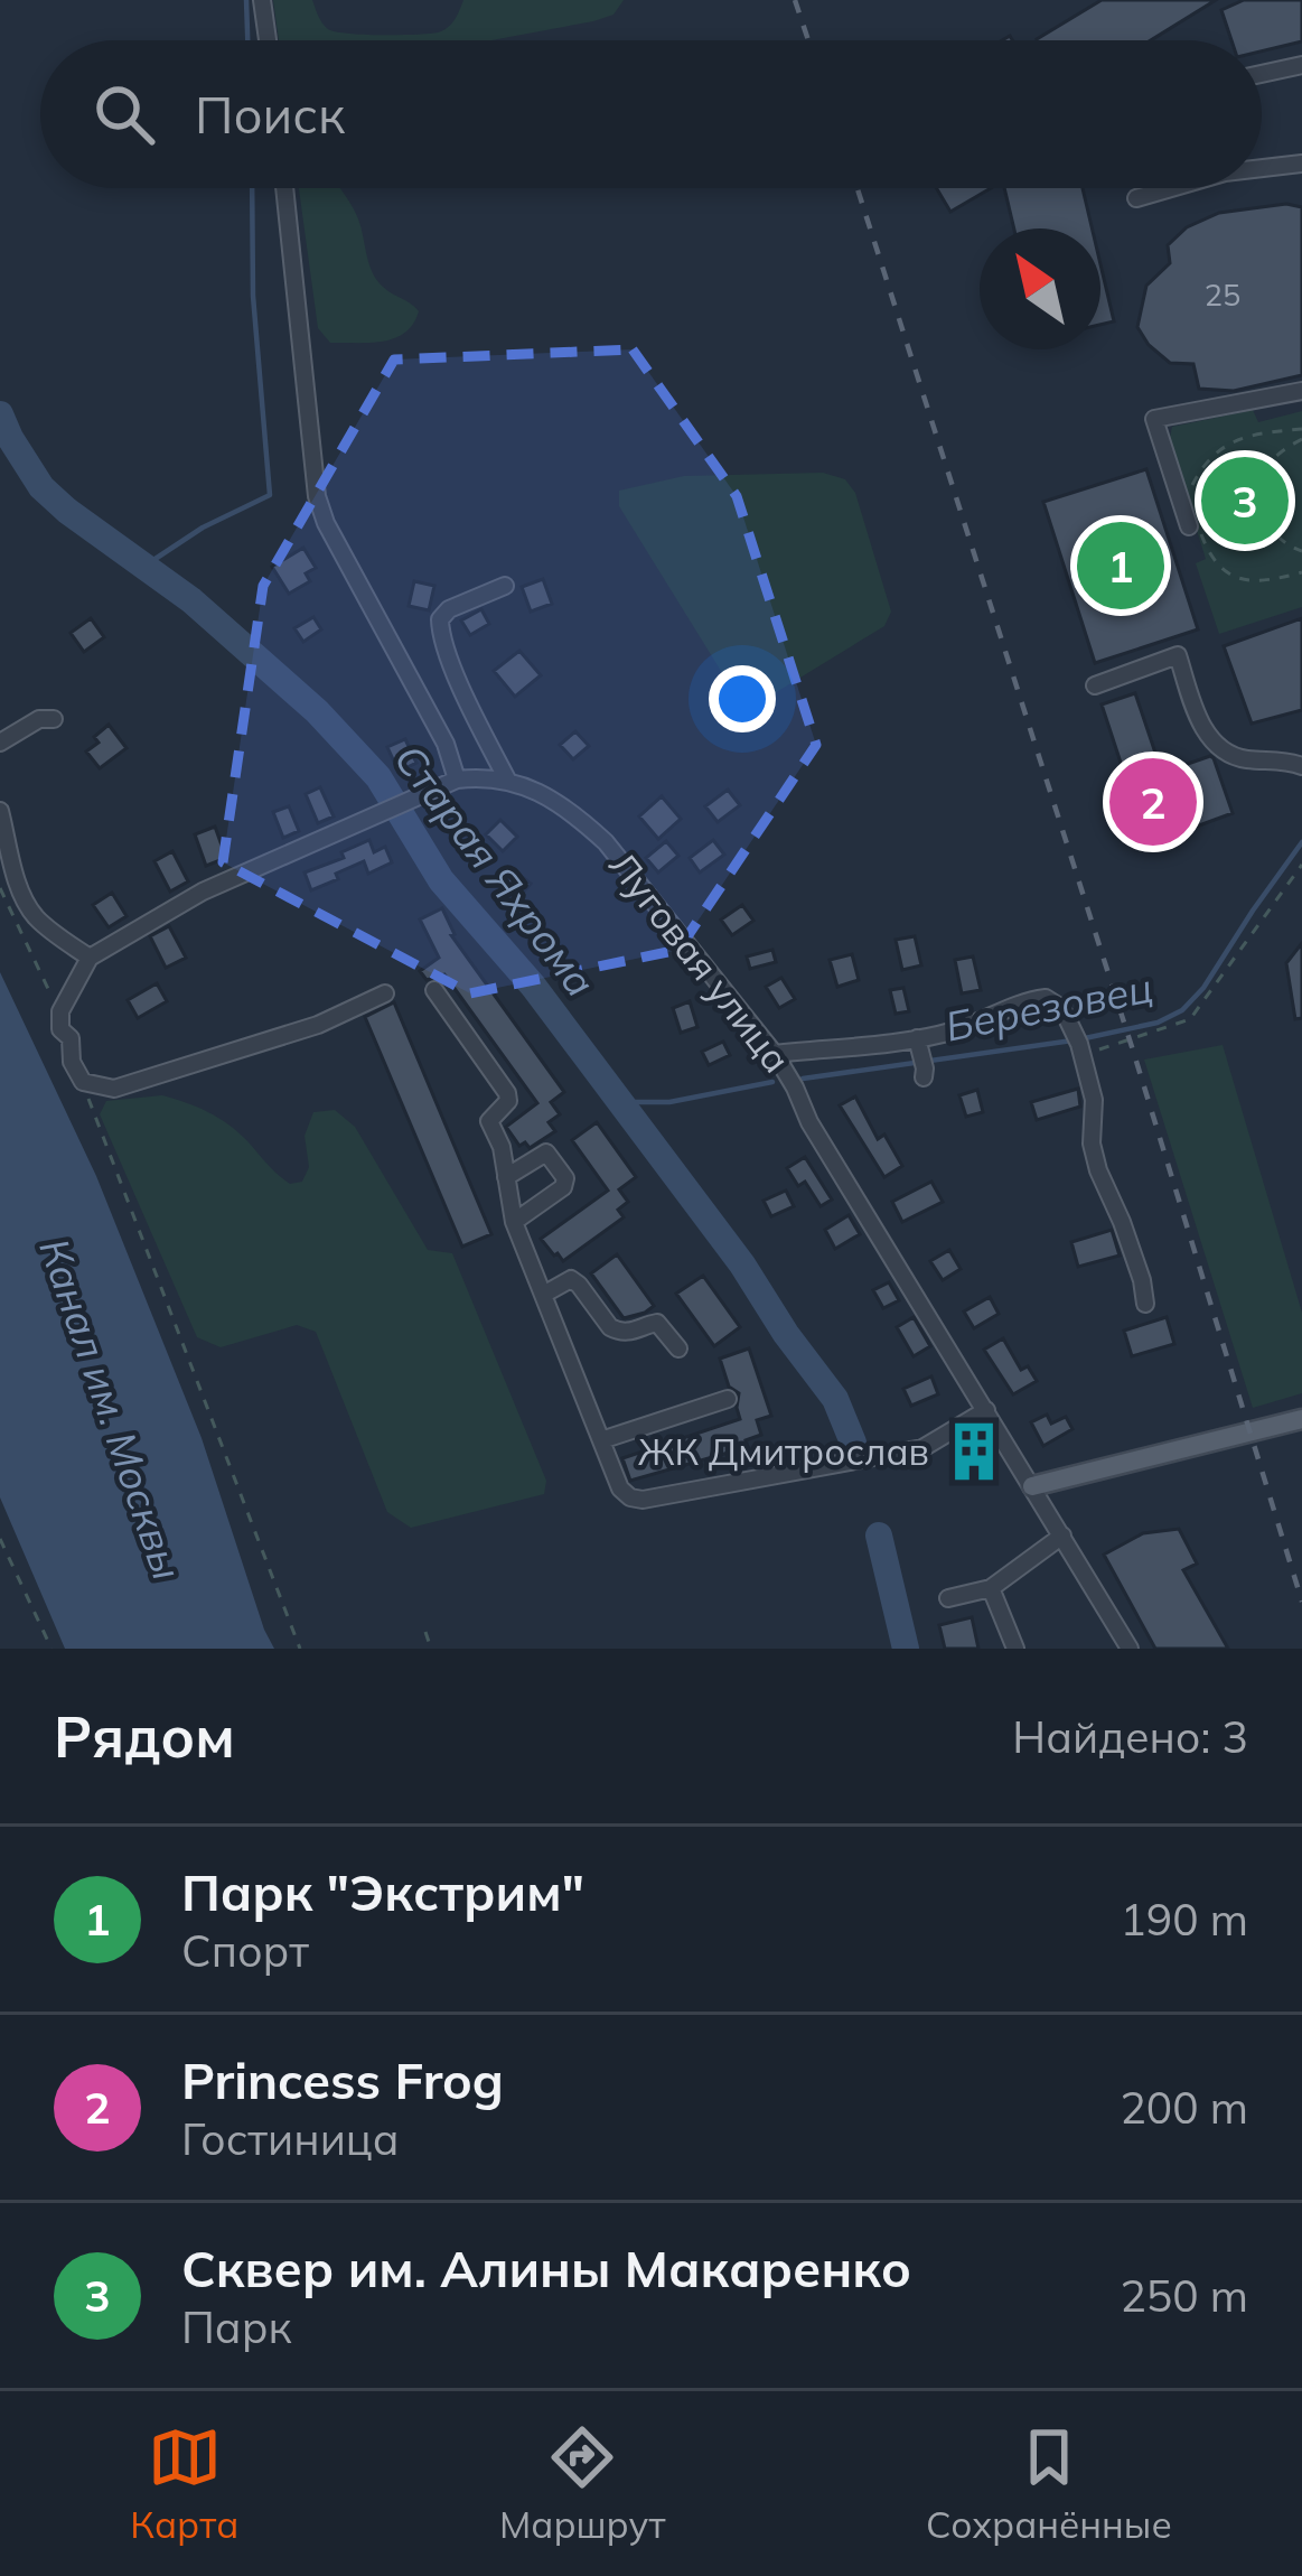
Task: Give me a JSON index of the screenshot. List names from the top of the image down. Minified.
{"streets":{"street":["Луговая улица"]},"water":["Старая Яхрома","Березовец","Канал им. Москвы"],"places":{"building":["ЖК Дмитрослав"]},"house_numbers":["25"],"north":"top left","page":{"search":"Поиск","pins":["3","1","2"],"heading":["Рядом","Найдено: 3"],"list":[{"mark":"1","name":"Парк \"Экстрим\"","note":"Спорт","value":"190 m"},{"mark":"2","name":"Princess Frog","note":"Гостиница","value":"200 m"},{"mark":"3","name":"Сквер им. Алины Макаренко","note":"Парк","value":"250 m"}],"nav":["Карта","Маршрут","Сохранённые"]}}
